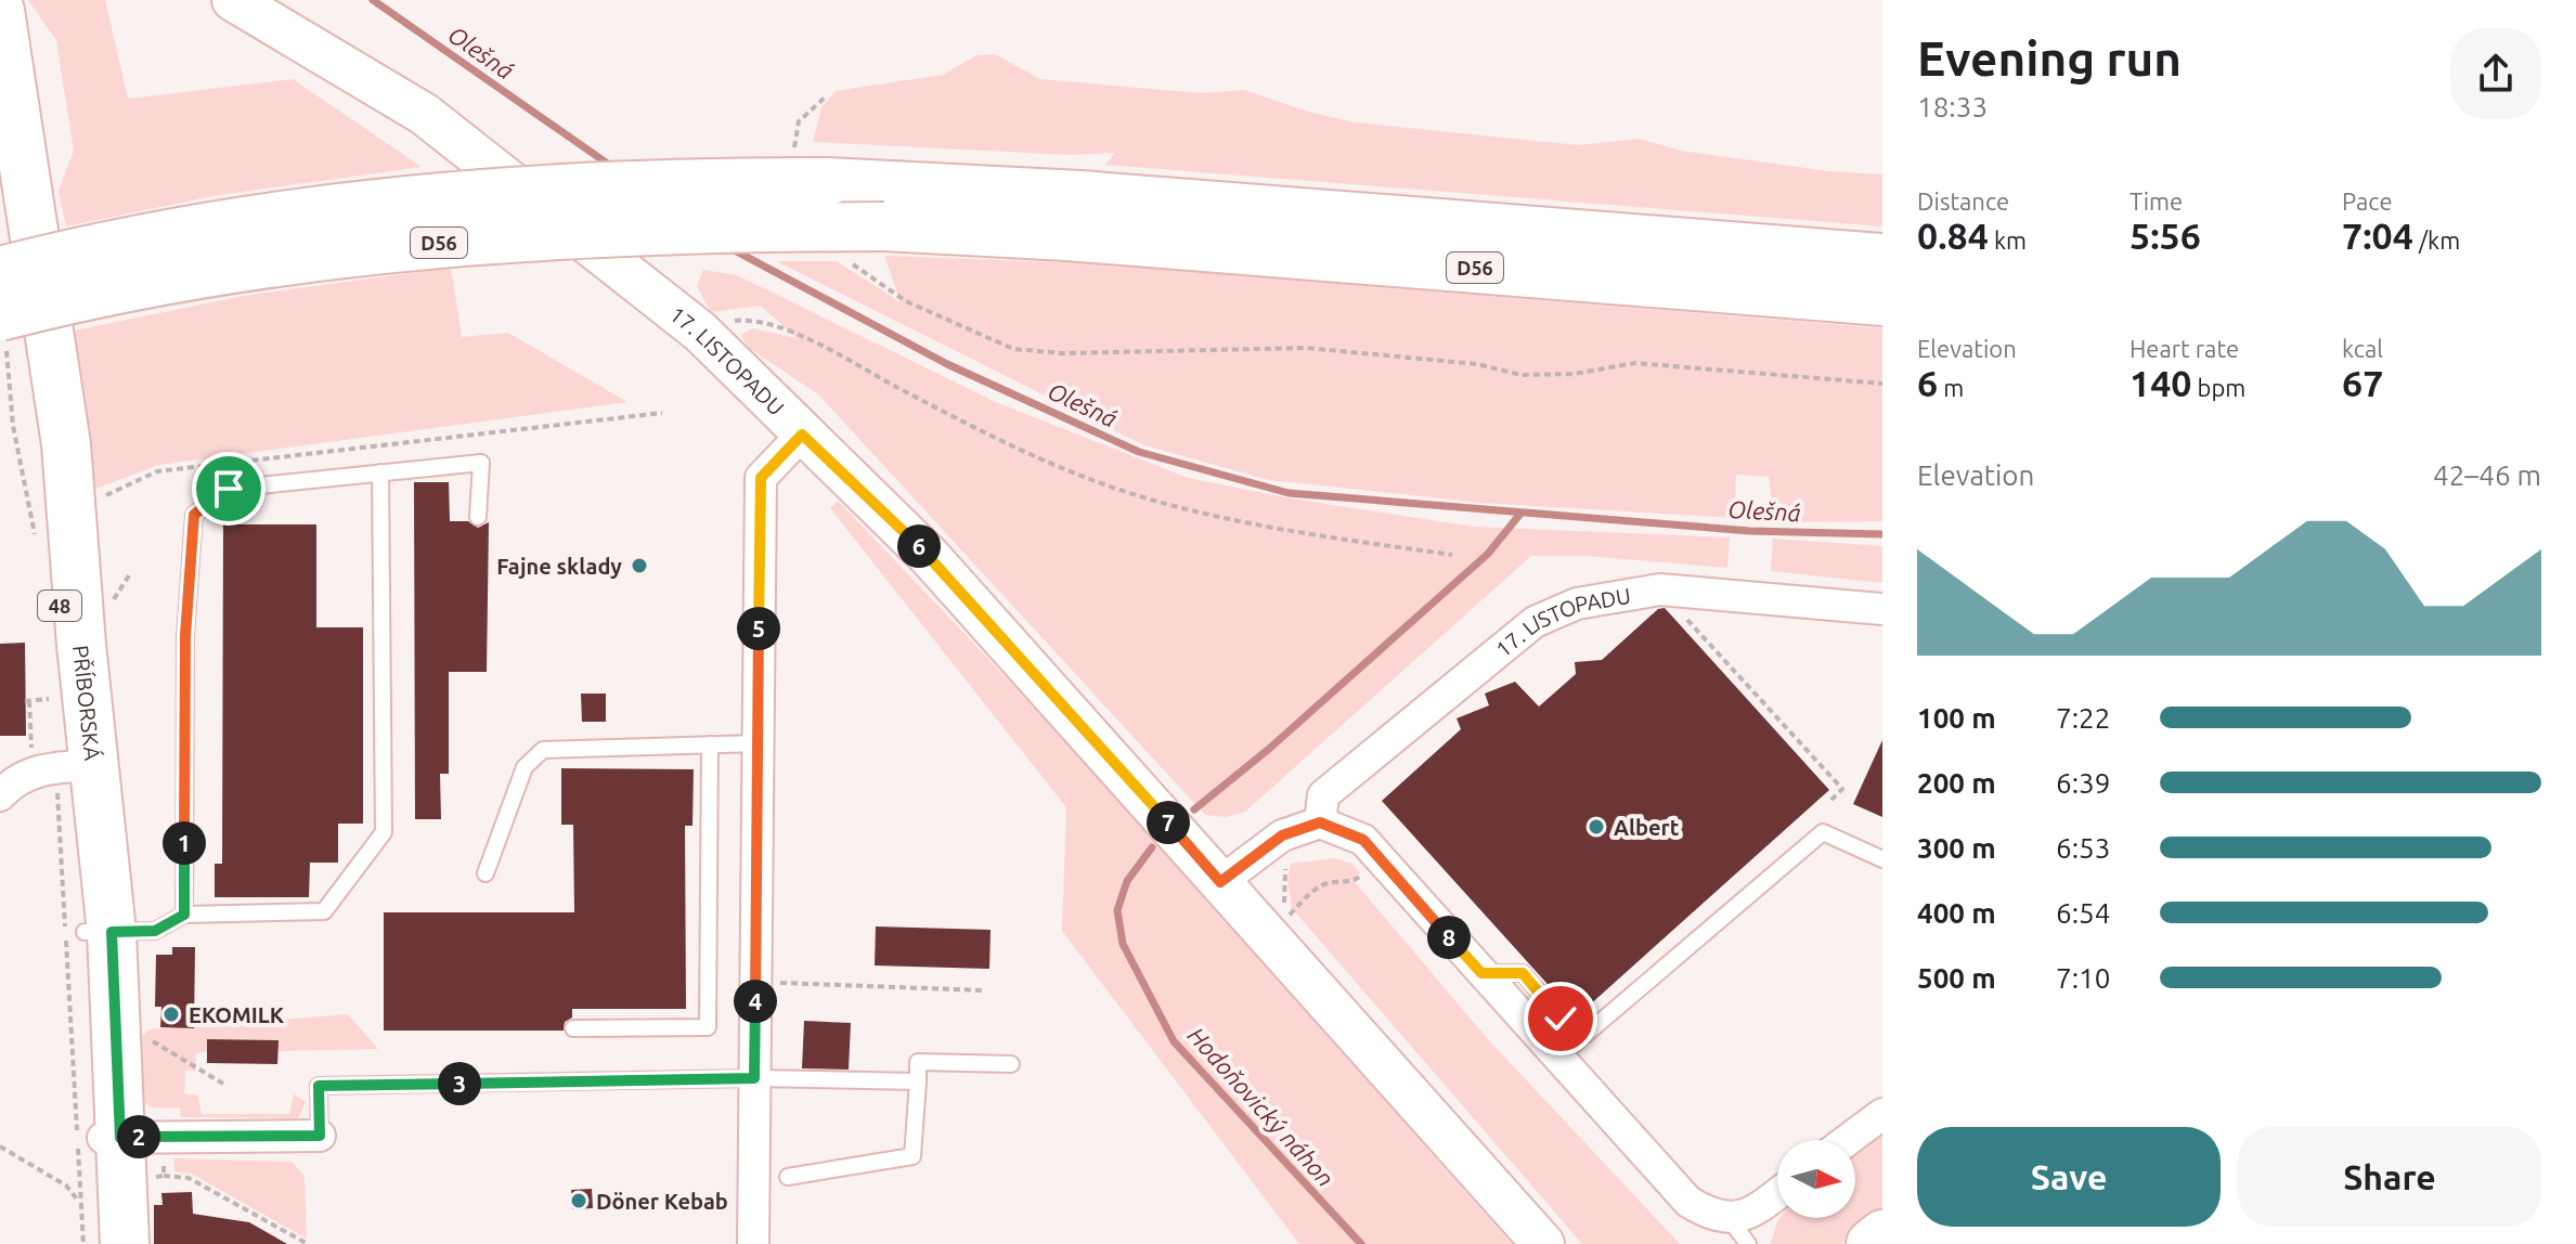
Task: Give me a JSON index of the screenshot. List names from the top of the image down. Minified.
{"streets":{"main road":["D56","17. LISTOPADU","48","PŘÍBORSKÁ"]},"water":["Olešná","Hodoňovický náhon"],"places":["Fajne sklady","Albert","EKOMILK","Döner Kebab"],"north":"right","page":{"heading":["Evening run","18:33"],"stats":[["Distance","0.84 km"],["Time","5:56"],["Pace","7:04 /km"],["Elevation","6 m"],["Heart rate","140 bpm"],["kcal","67"]],"chart":["Elevation","42–46 m"],"pins":["6","5","7","1","8","4","3","2"],"list":[{"name":"100 m","note":"7:22"},{"name":"200 m","note":"6:39"},{"name":"300 m","note":"6:53"},{"name":"400 m","note":"6:54"},{"name":"500 m","note":"7:10"}],"buttons":["Save","Share"]}}
